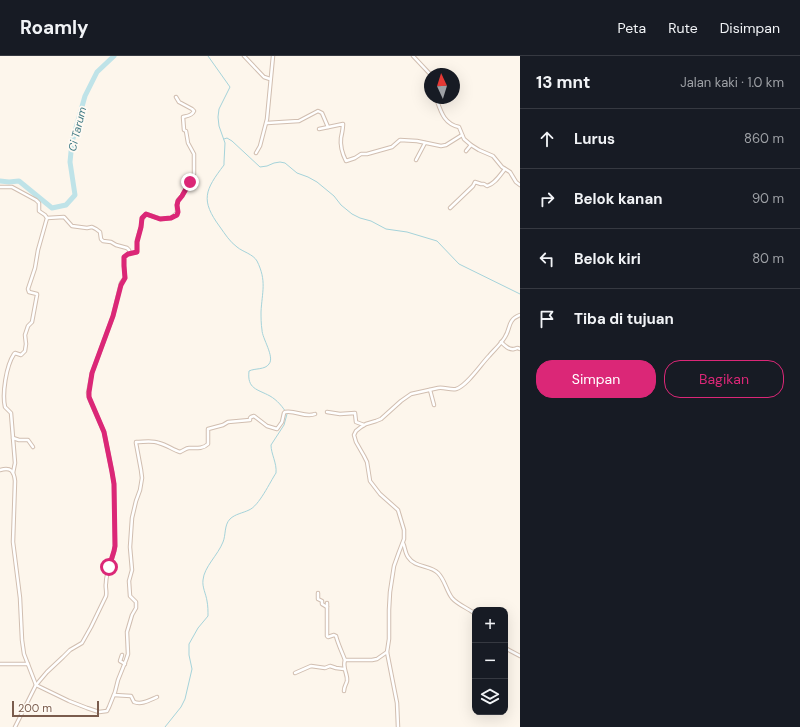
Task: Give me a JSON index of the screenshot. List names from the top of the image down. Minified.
{"water":["Ci Tarum"],"scale_bar":"200 m","north":"top","page":{"header":"Roamly","nav":["Peta","Rute","Disimpan"],"heading":["13 mnt","Jalan kaki · 1.0 km"],"list":[["Lurus","860 m"],["Belok kanan","90 m"],["Belok kiri","80 m"],"Tiba di tujuan"],"buttons":["Simpan","Bagikan"],"map_buttons":["+","−"],"scale":"200 m"}}
